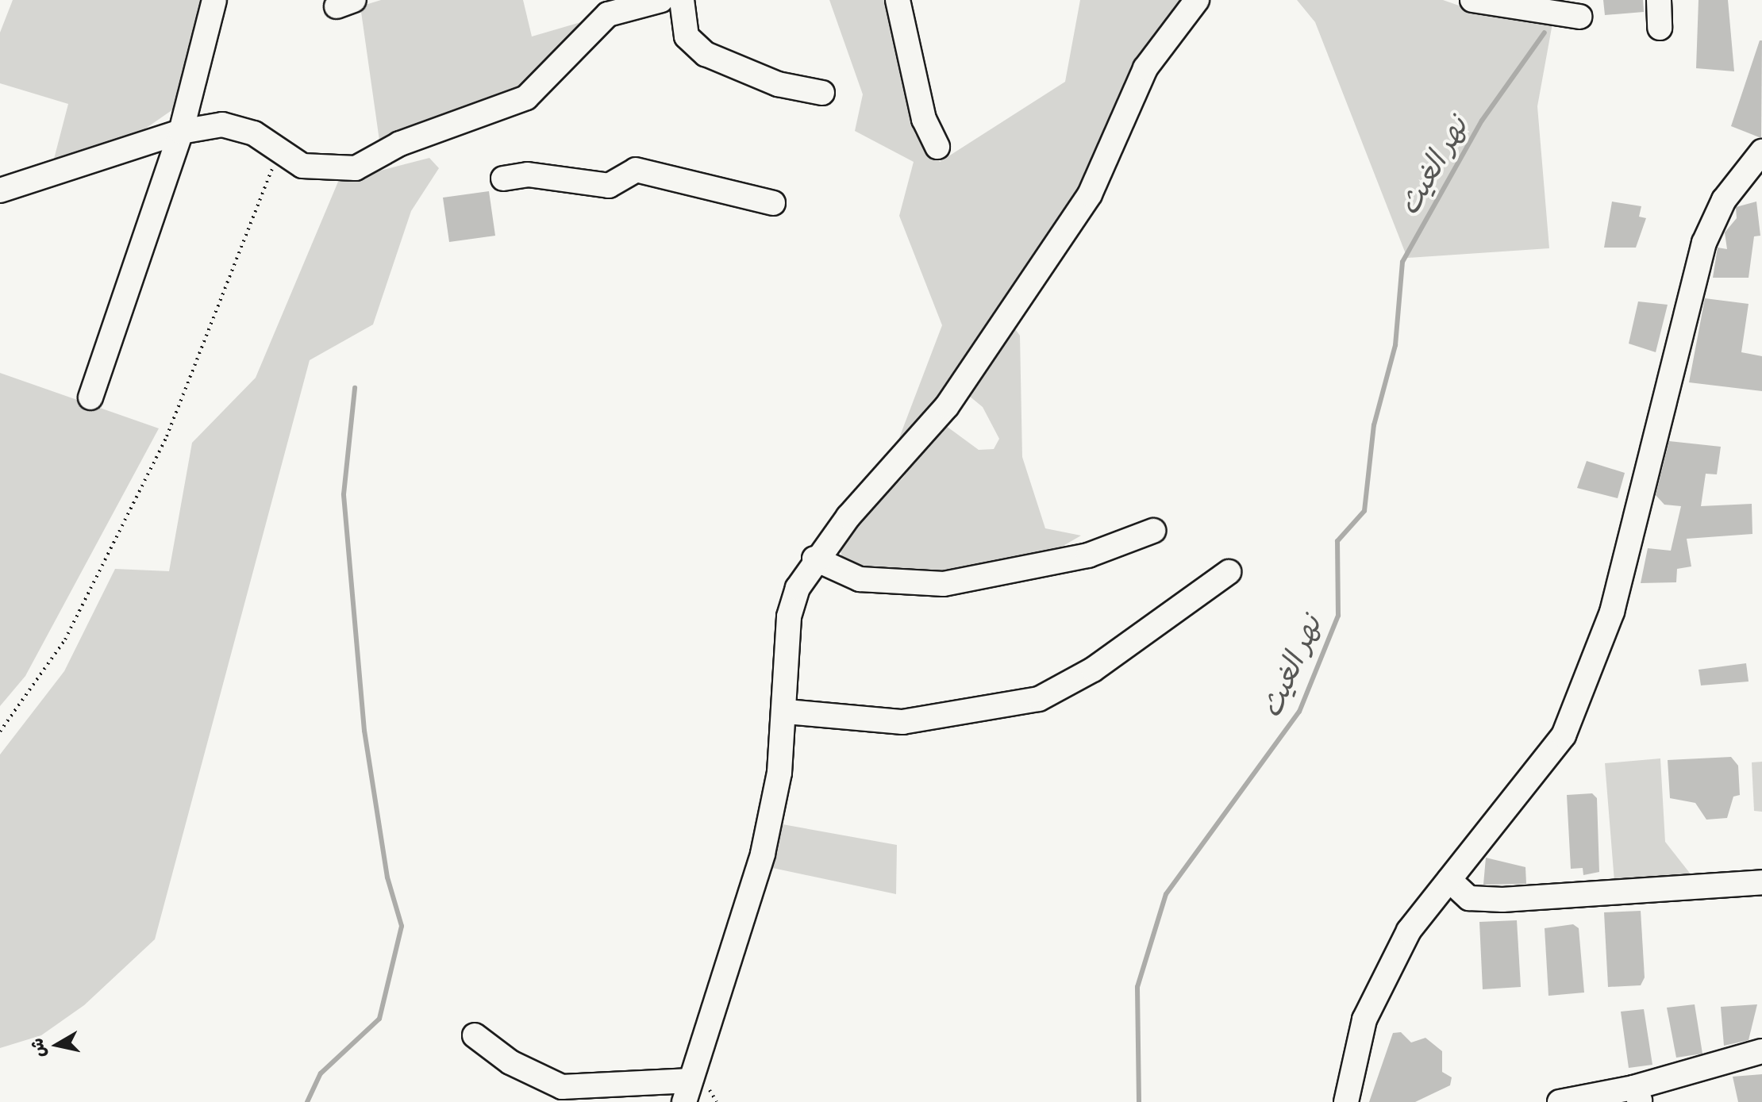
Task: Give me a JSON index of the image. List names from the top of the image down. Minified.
{"water":["نهر الغيث"],"north":"left"}
